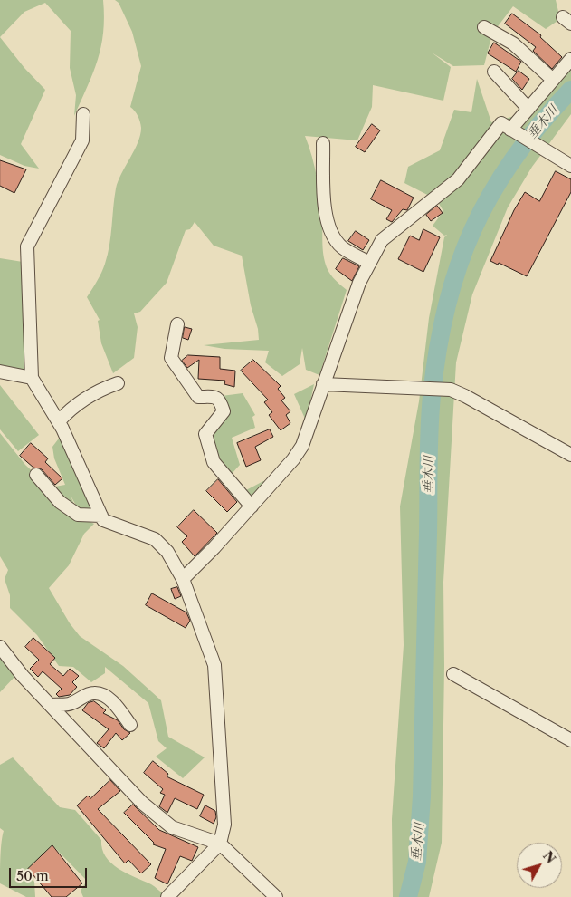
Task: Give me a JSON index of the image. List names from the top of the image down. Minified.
{"water":["垂木川"],"scale_bar":"50 m","north":"top right"}
